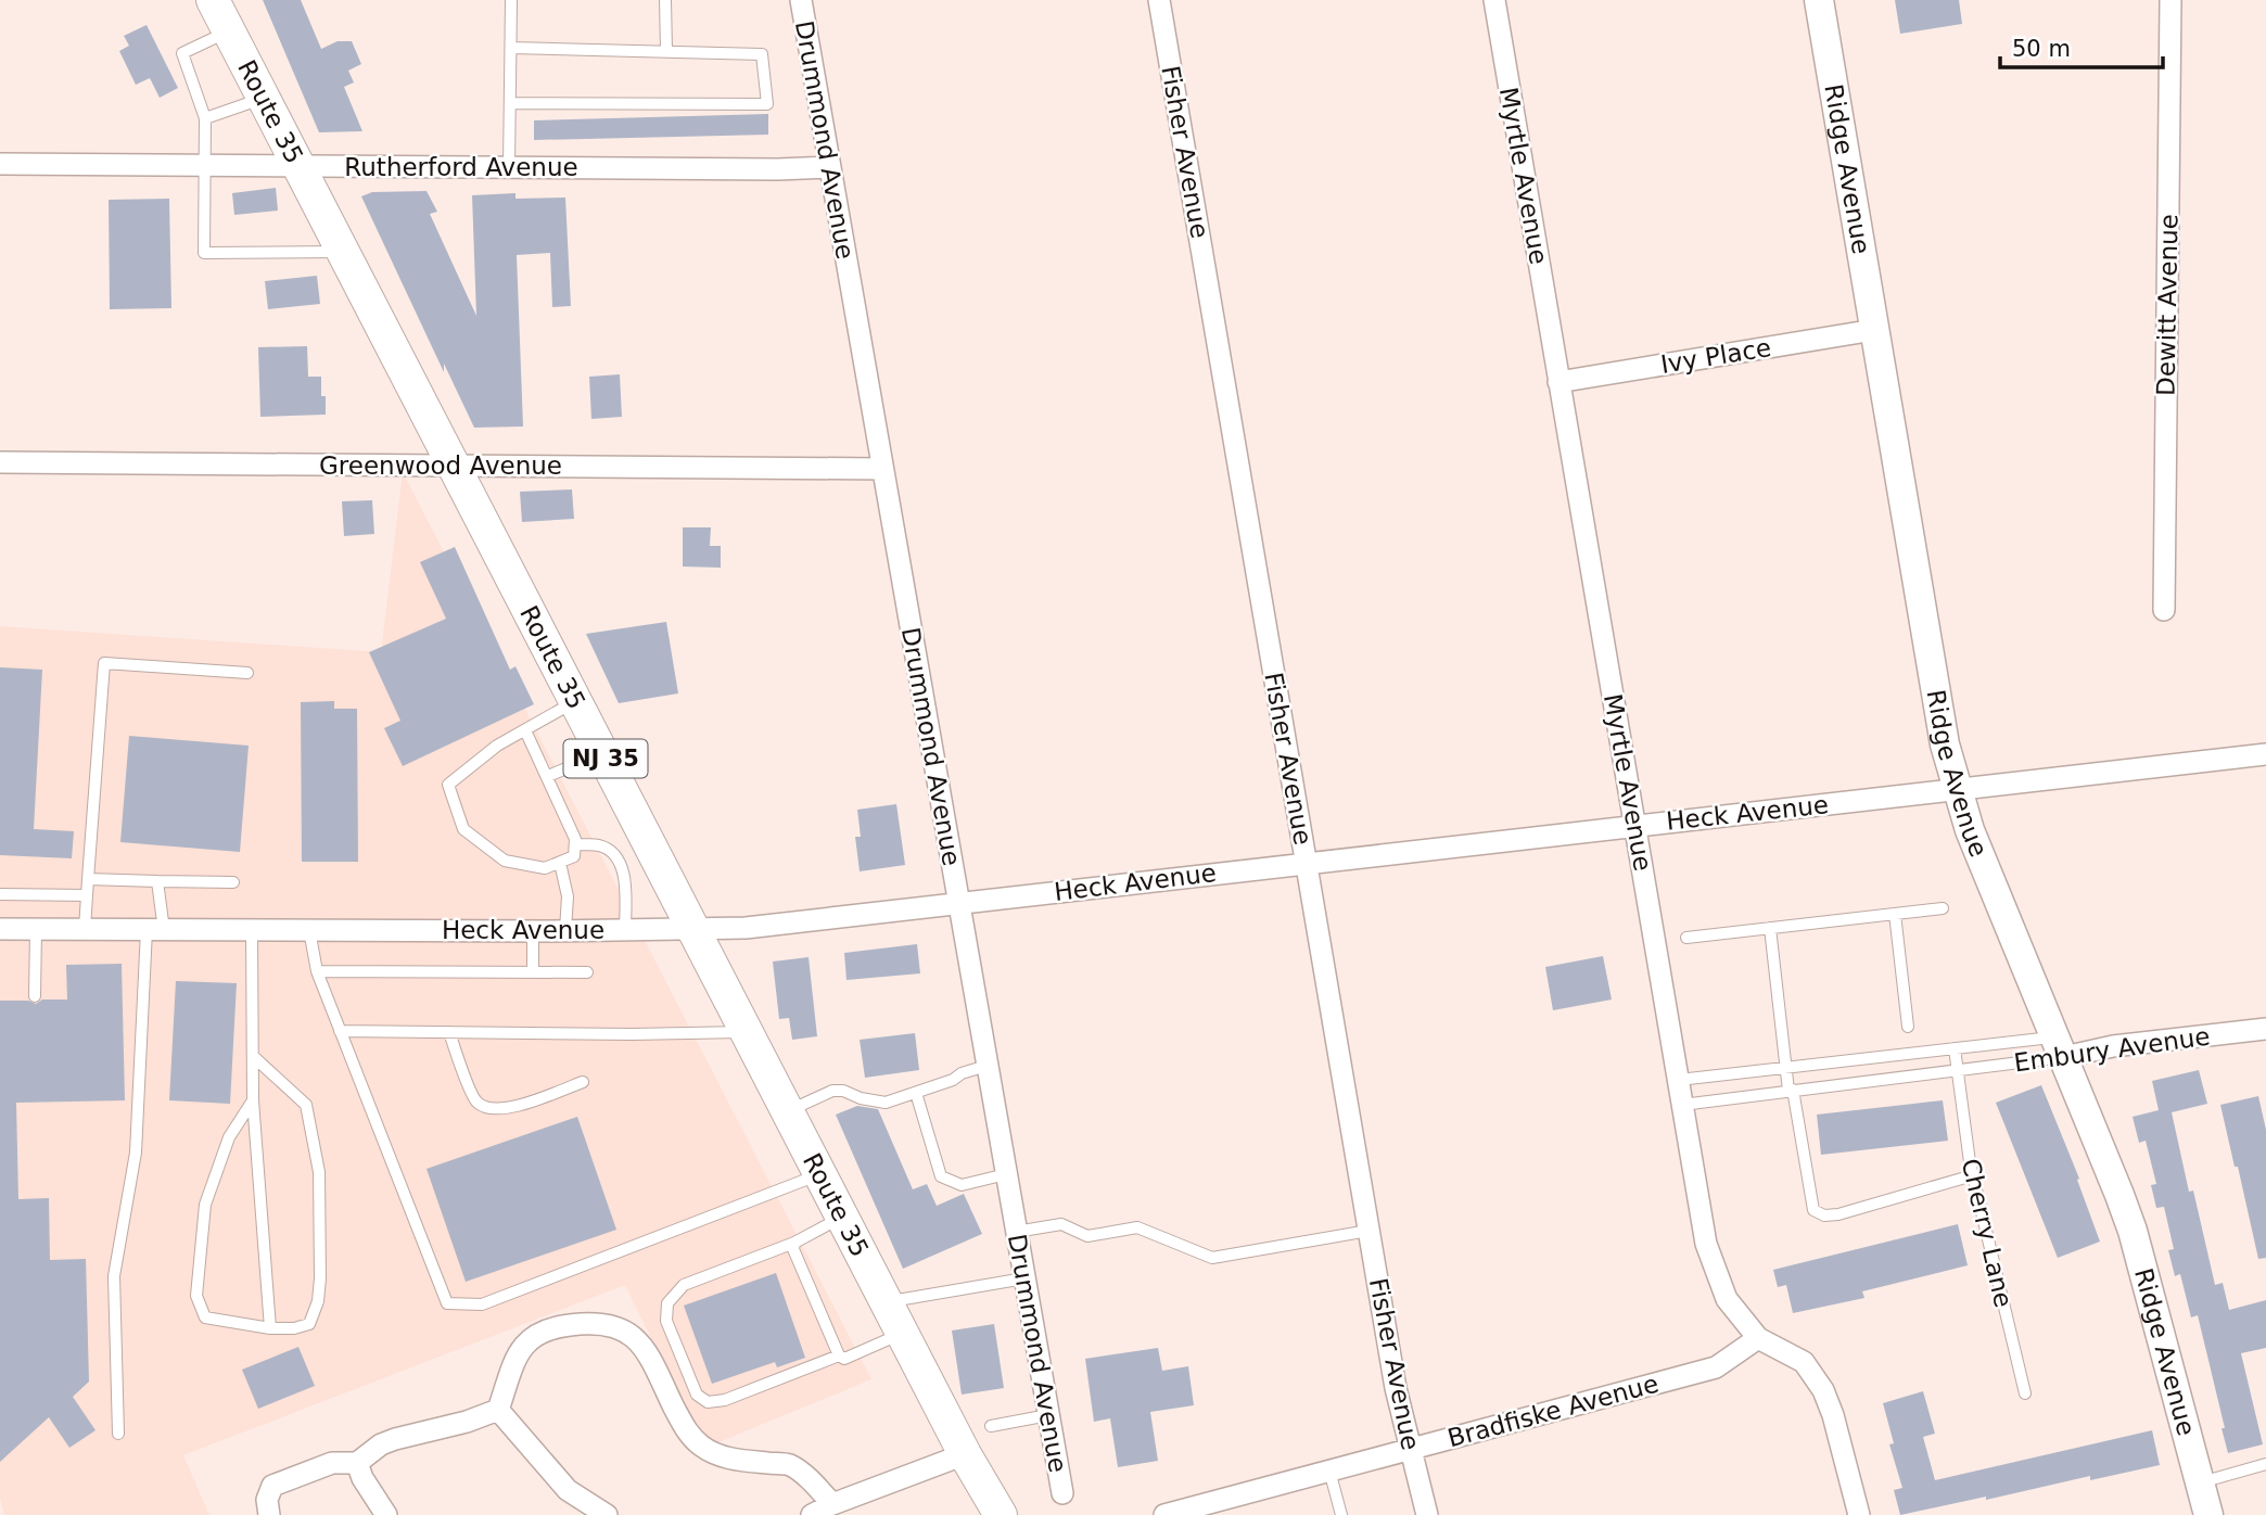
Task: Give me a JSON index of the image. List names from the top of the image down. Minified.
{"streets":{"main road":["Route 35","NJ 35"],"street":["Drummond Avenue","Fisher Avenue","Rutherford Avenue","Ridge Avenue","Myrtle Avenue","Dewitt Avenue","Ivy Place","Greenwood Avenue","Heck Avenue","Embury Avenue","Bradfiske Avenue"],"lane":["Cherry Lane"]},"crossings":[["Route 35","Rutherford Avenue"],["Route 35","Greenwood Avenue"],["Route 35","Heck Avenue"],["Drummond Avenue","Rutherford Avenue"],["Drummond Avenue","Greenwood Avenue"],["Drummond Avenue","Heck Avenue"],["Fisher Avenue","Heck Avenue"],["Fisher Avenue","Bradfiske Avenue"],["Ridge Avenue","Ivy Place"],["Ridge Avenue","Heck Avenue"],["Ridge Avenue","Embury Avenue"],["Myrtle Avenue","Ivy Place"],["Myrtle Avenue","Heck Avenue"],["Myrtle Avenue","Embury Avenue"],["Myrtle Avenue","Bradfiske Avenue"],["Embury Avenue","Cherry Lane"]],"scale_bar":"50 m"}
